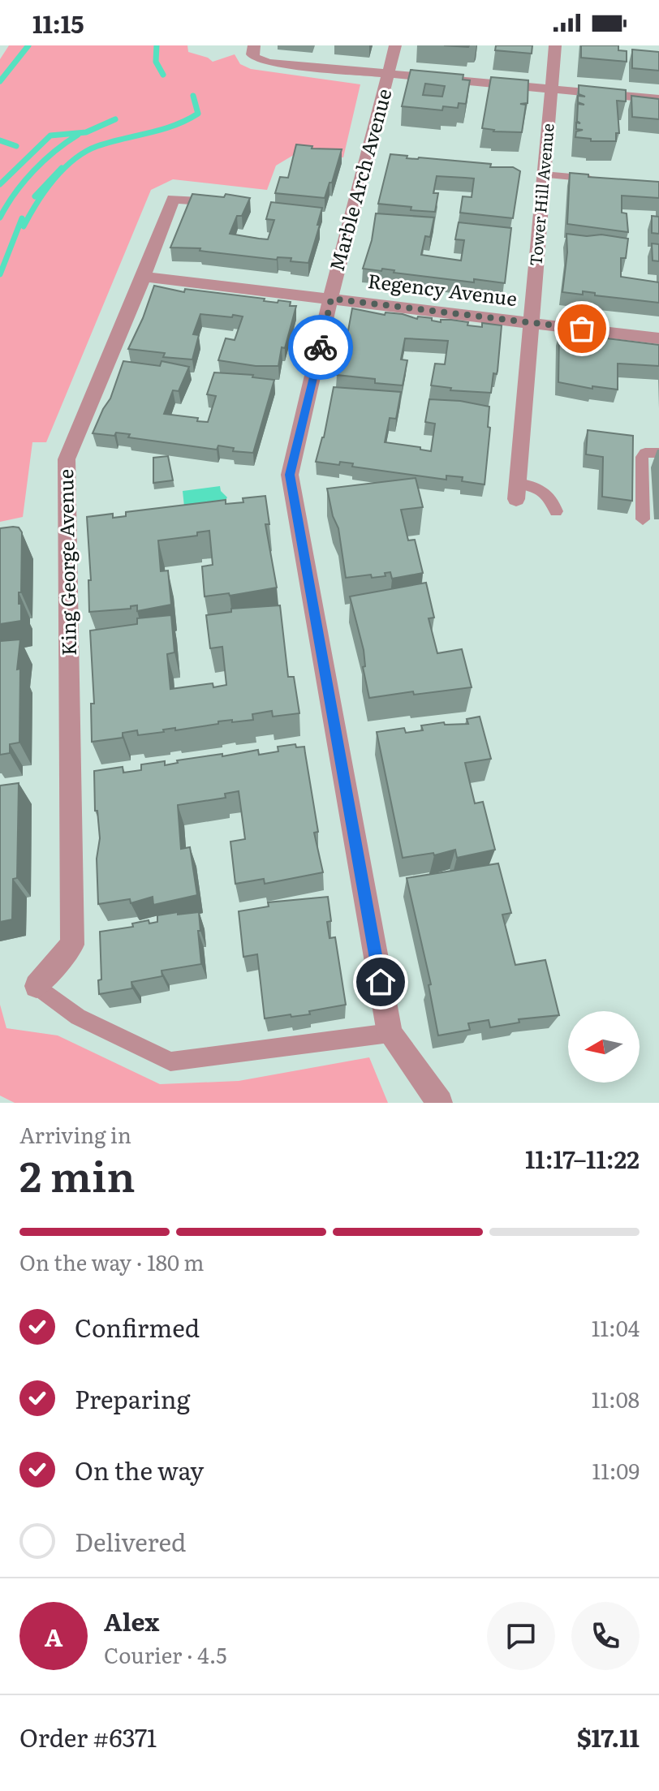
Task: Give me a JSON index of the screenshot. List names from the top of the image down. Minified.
{"streets":{"street":["Marble Arch Avenue","Tower Hill Avenue","Regency Avenue","King George Avenue"]},"crossings":[["Marble Arch Avenue","Regency Avenue"],["Tower Hill Avenue","Regency Avenue"],["Regency Avenue","King George Avenue"]],"north":"left","page":{"status":"11:15","heading":["2 min","Arriving in","11:17–11:22"],"panel":["Alex","Courier · 4.5","Order #6371","$17.11"],"bar":"On the way · 180 m","list":[["Confirmed","11:04"],["Preparing","11:08"],["On the way","11:09"],"Delivered"],"round":"A"}}
